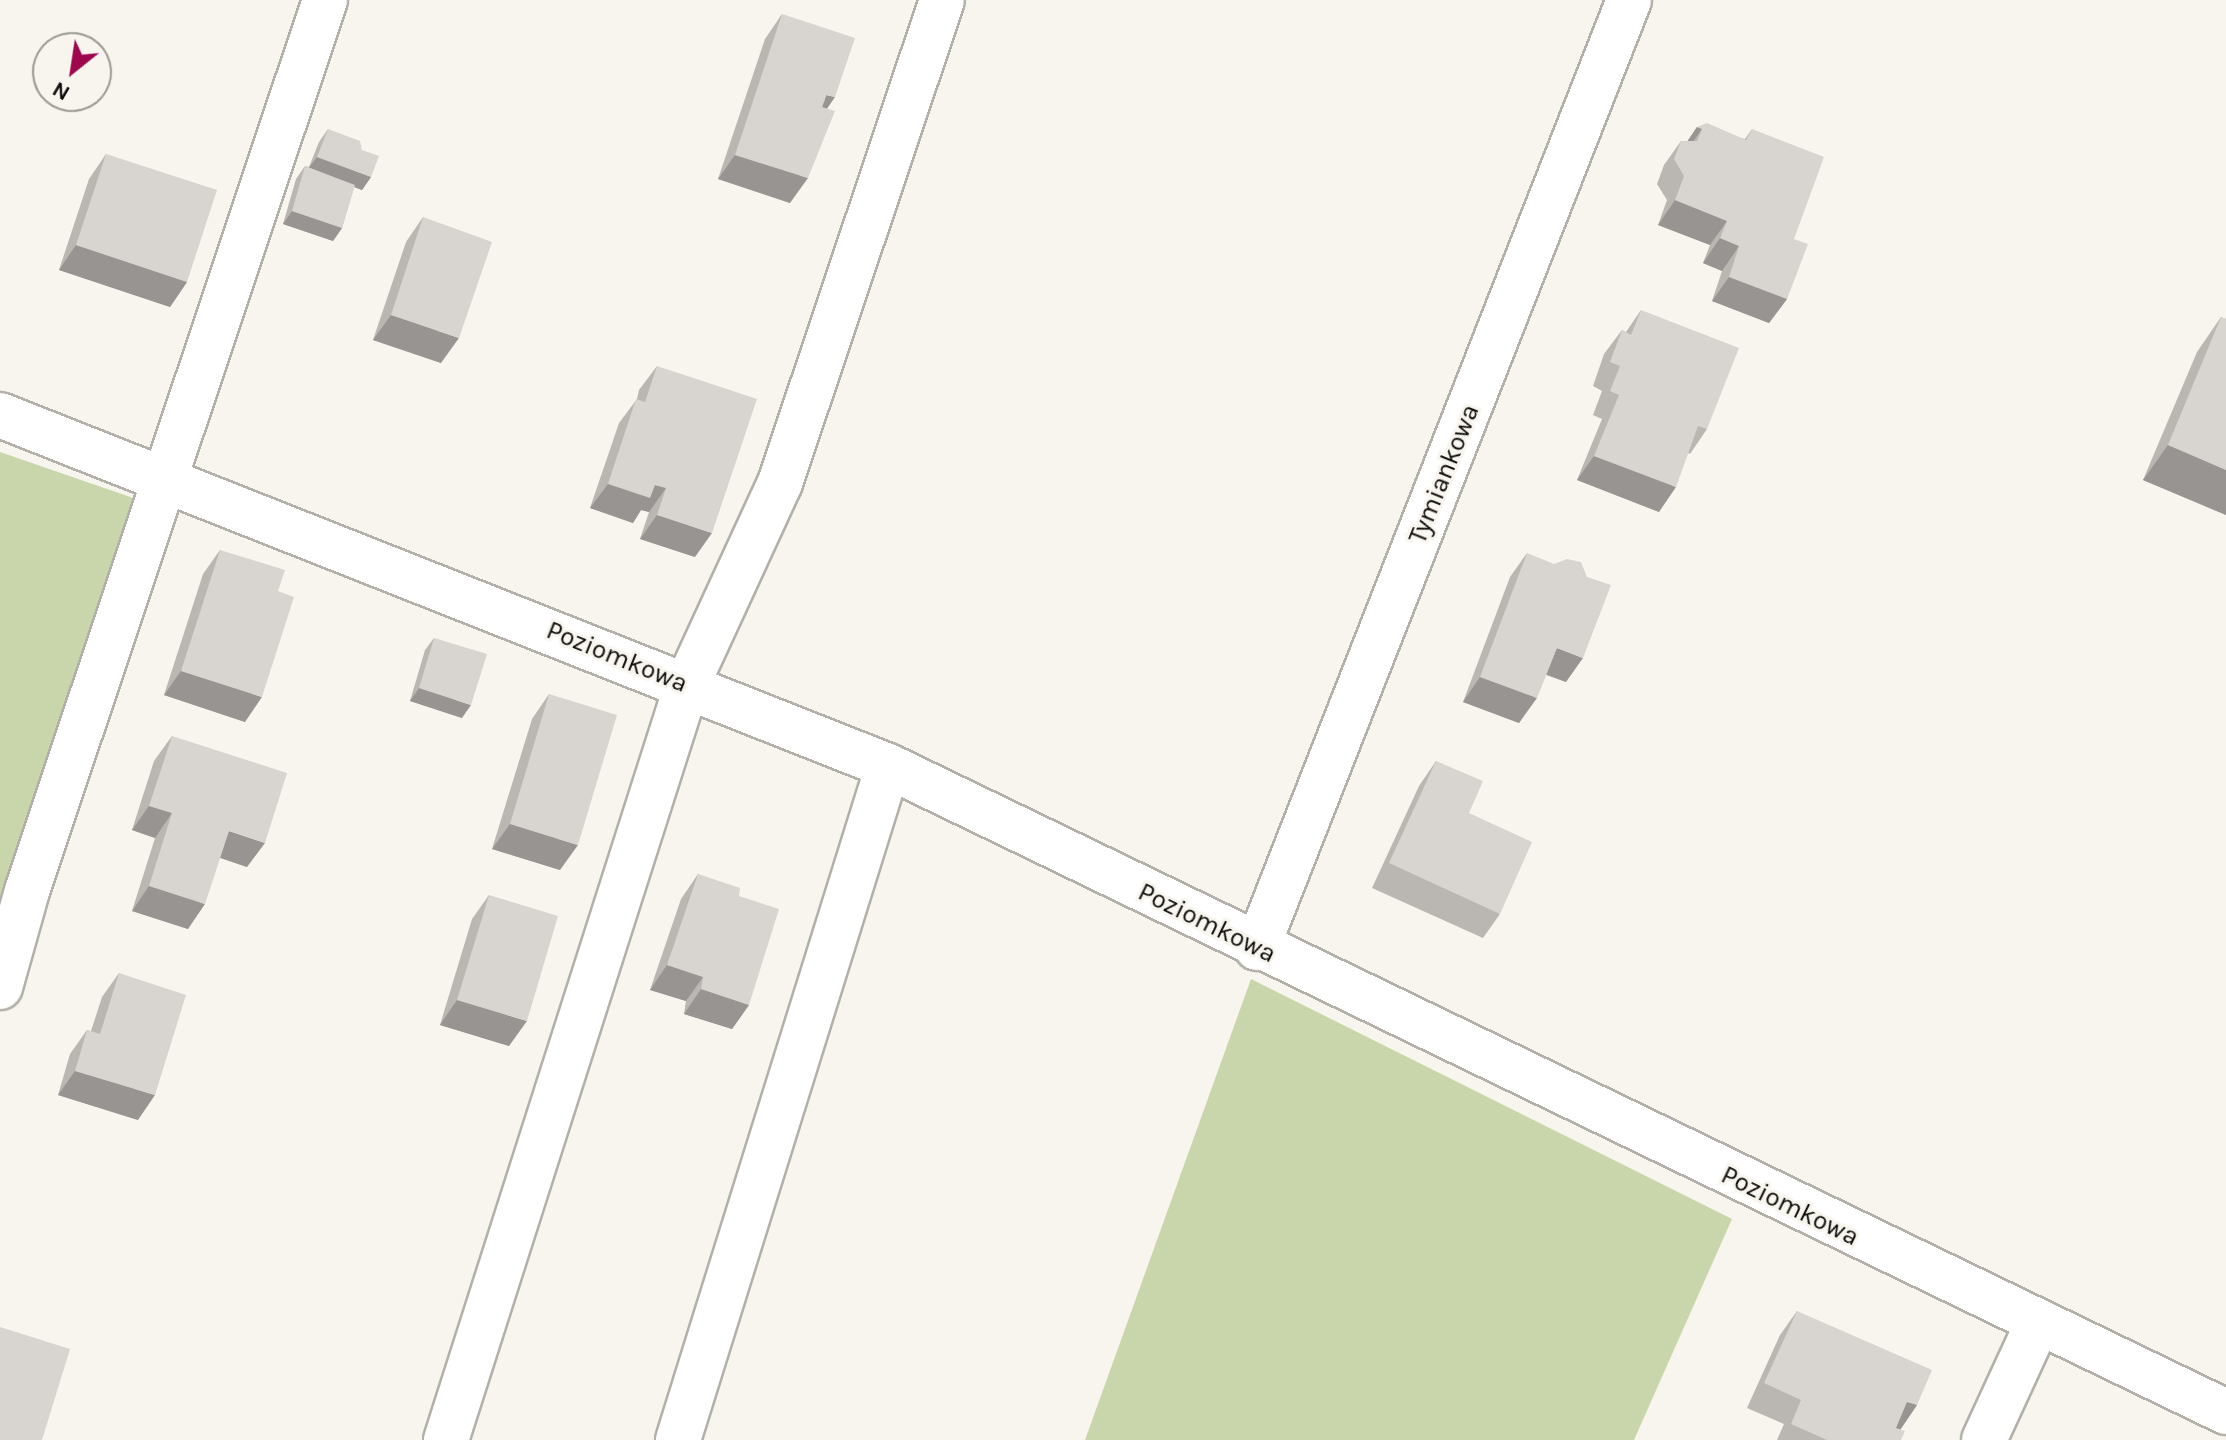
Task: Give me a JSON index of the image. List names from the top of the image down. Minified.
{"streets":{"street":["Tymiankowa","Poziomkowa"]},"crossings":[["Tymiankowa","Poziomkowa"]],"north":"bottom left"}
